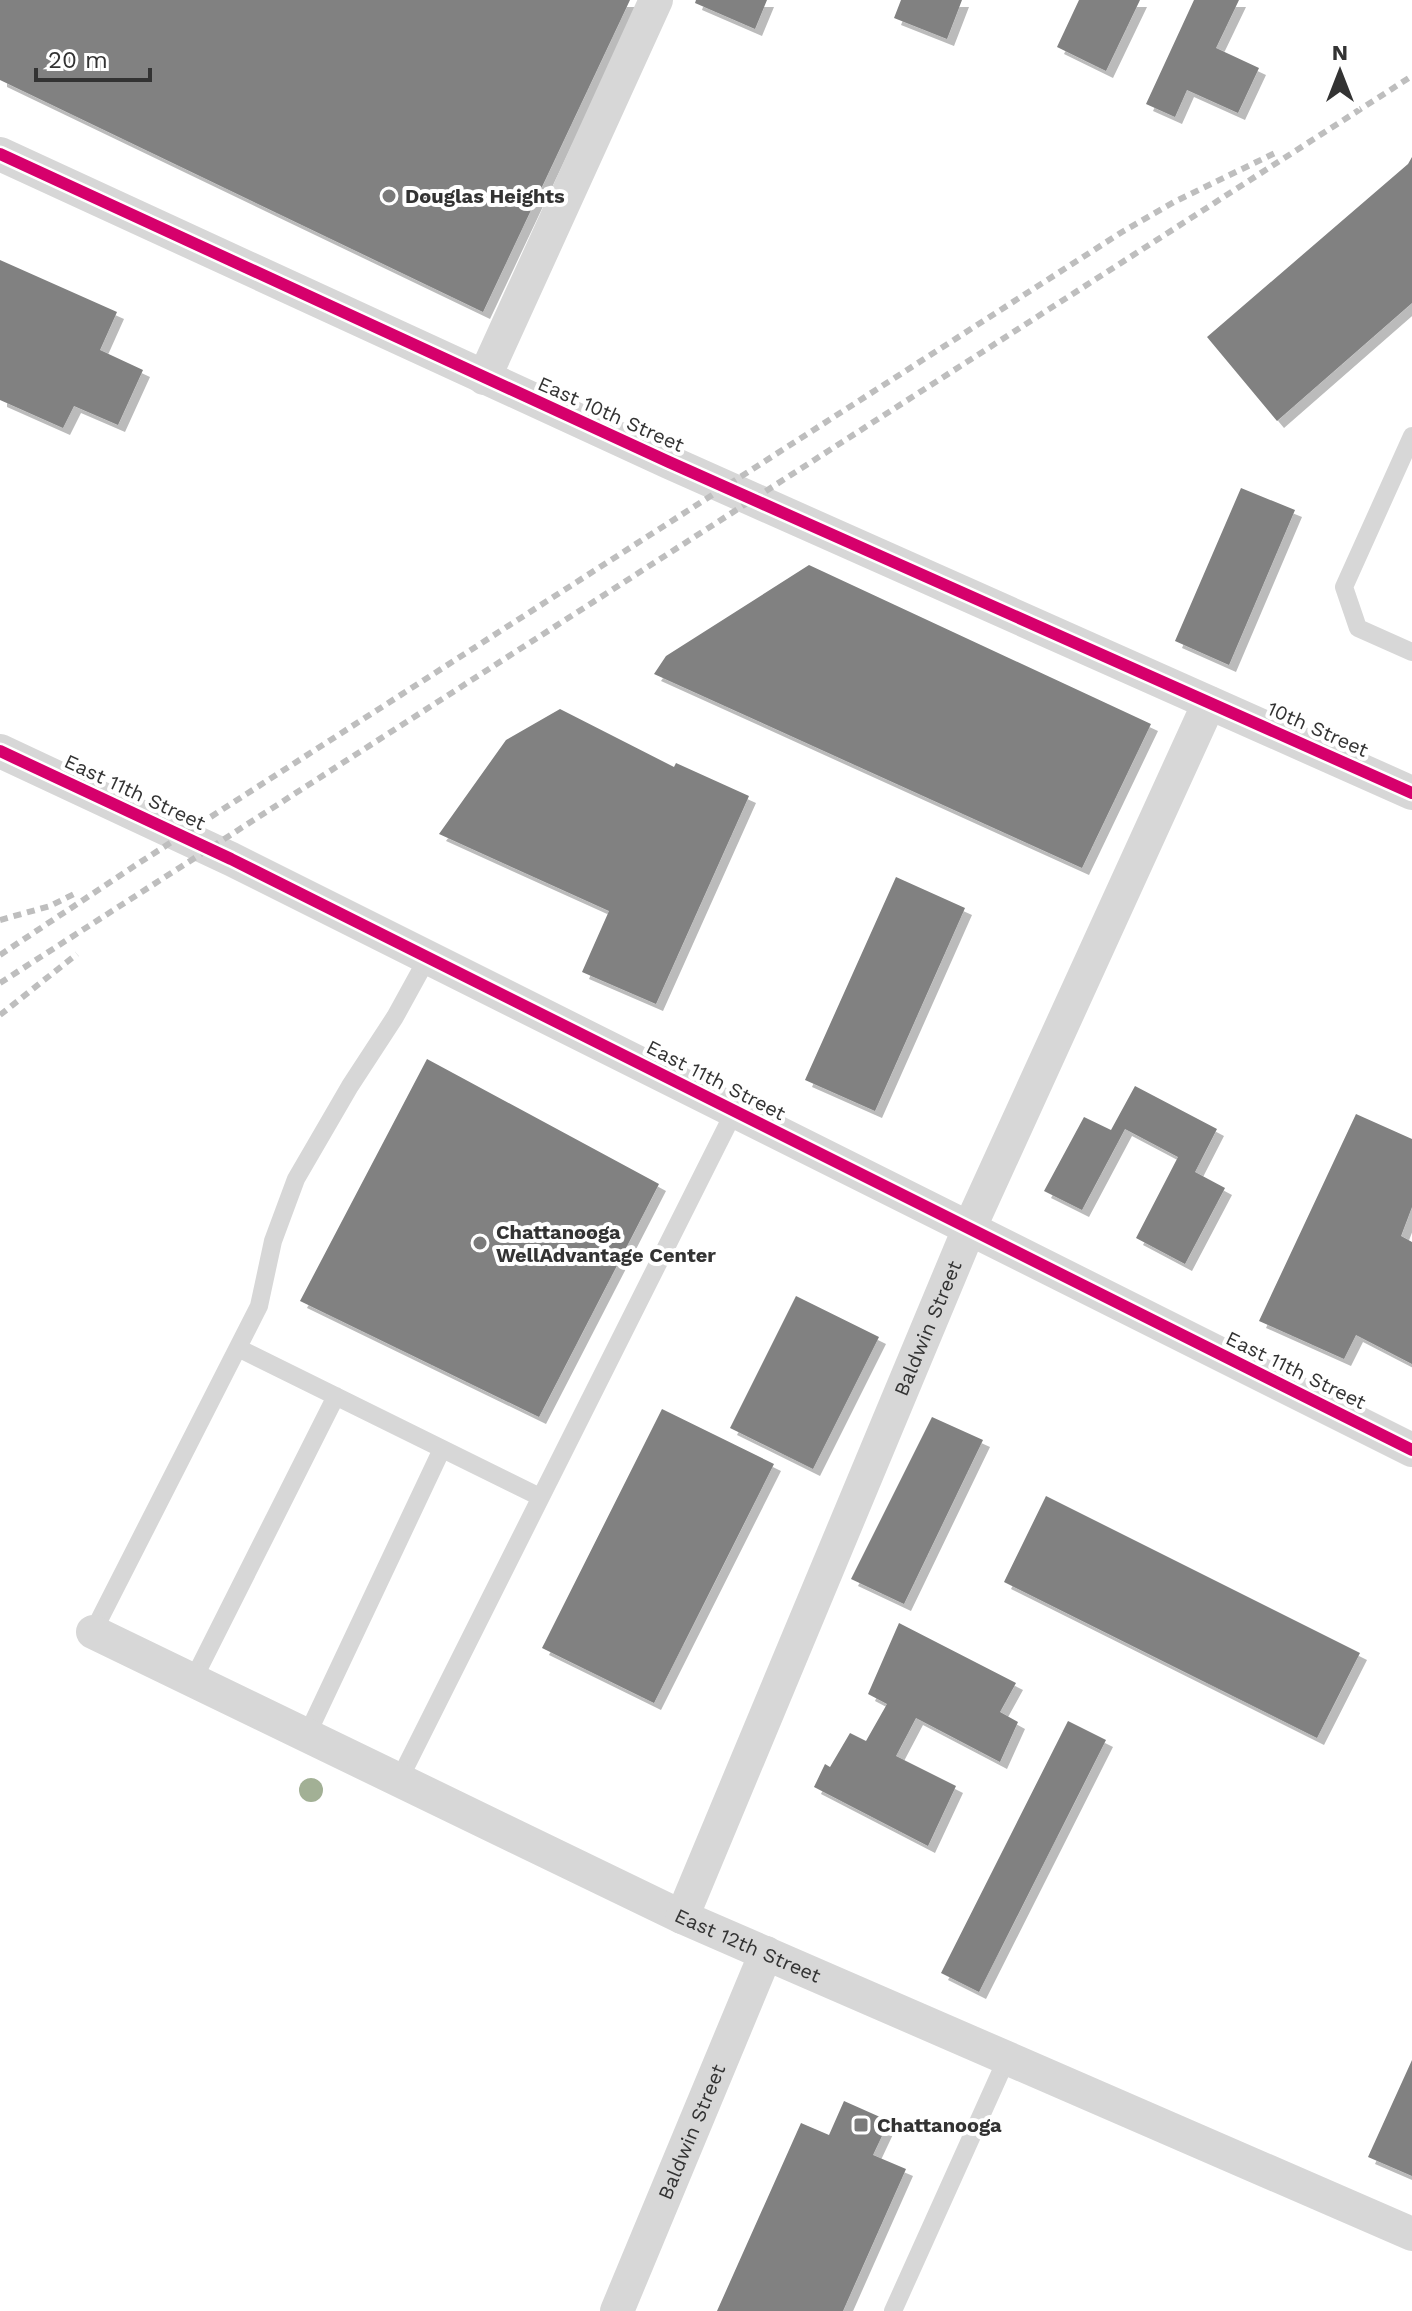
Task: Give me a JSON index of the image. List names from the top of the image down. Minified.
{"streets":{"street":["East 10th Street","10th Street","East 11th Street","Baldwin Street","East 12th Street"]},"crossings":[["East 10th Street","10th Street"],["East 10th Street","Baldwin Street"],["10th Street","Baldwin Street"],["East 11th Street","Baldwin Street"],["Baldwin Street","East 12th Street"]],"places":{"other":["Douglas Heights","Chattanooga WellAdvantage Center"],"transit":["Chattanooga"]},"scale_bar":"20 m","north":"top"}
